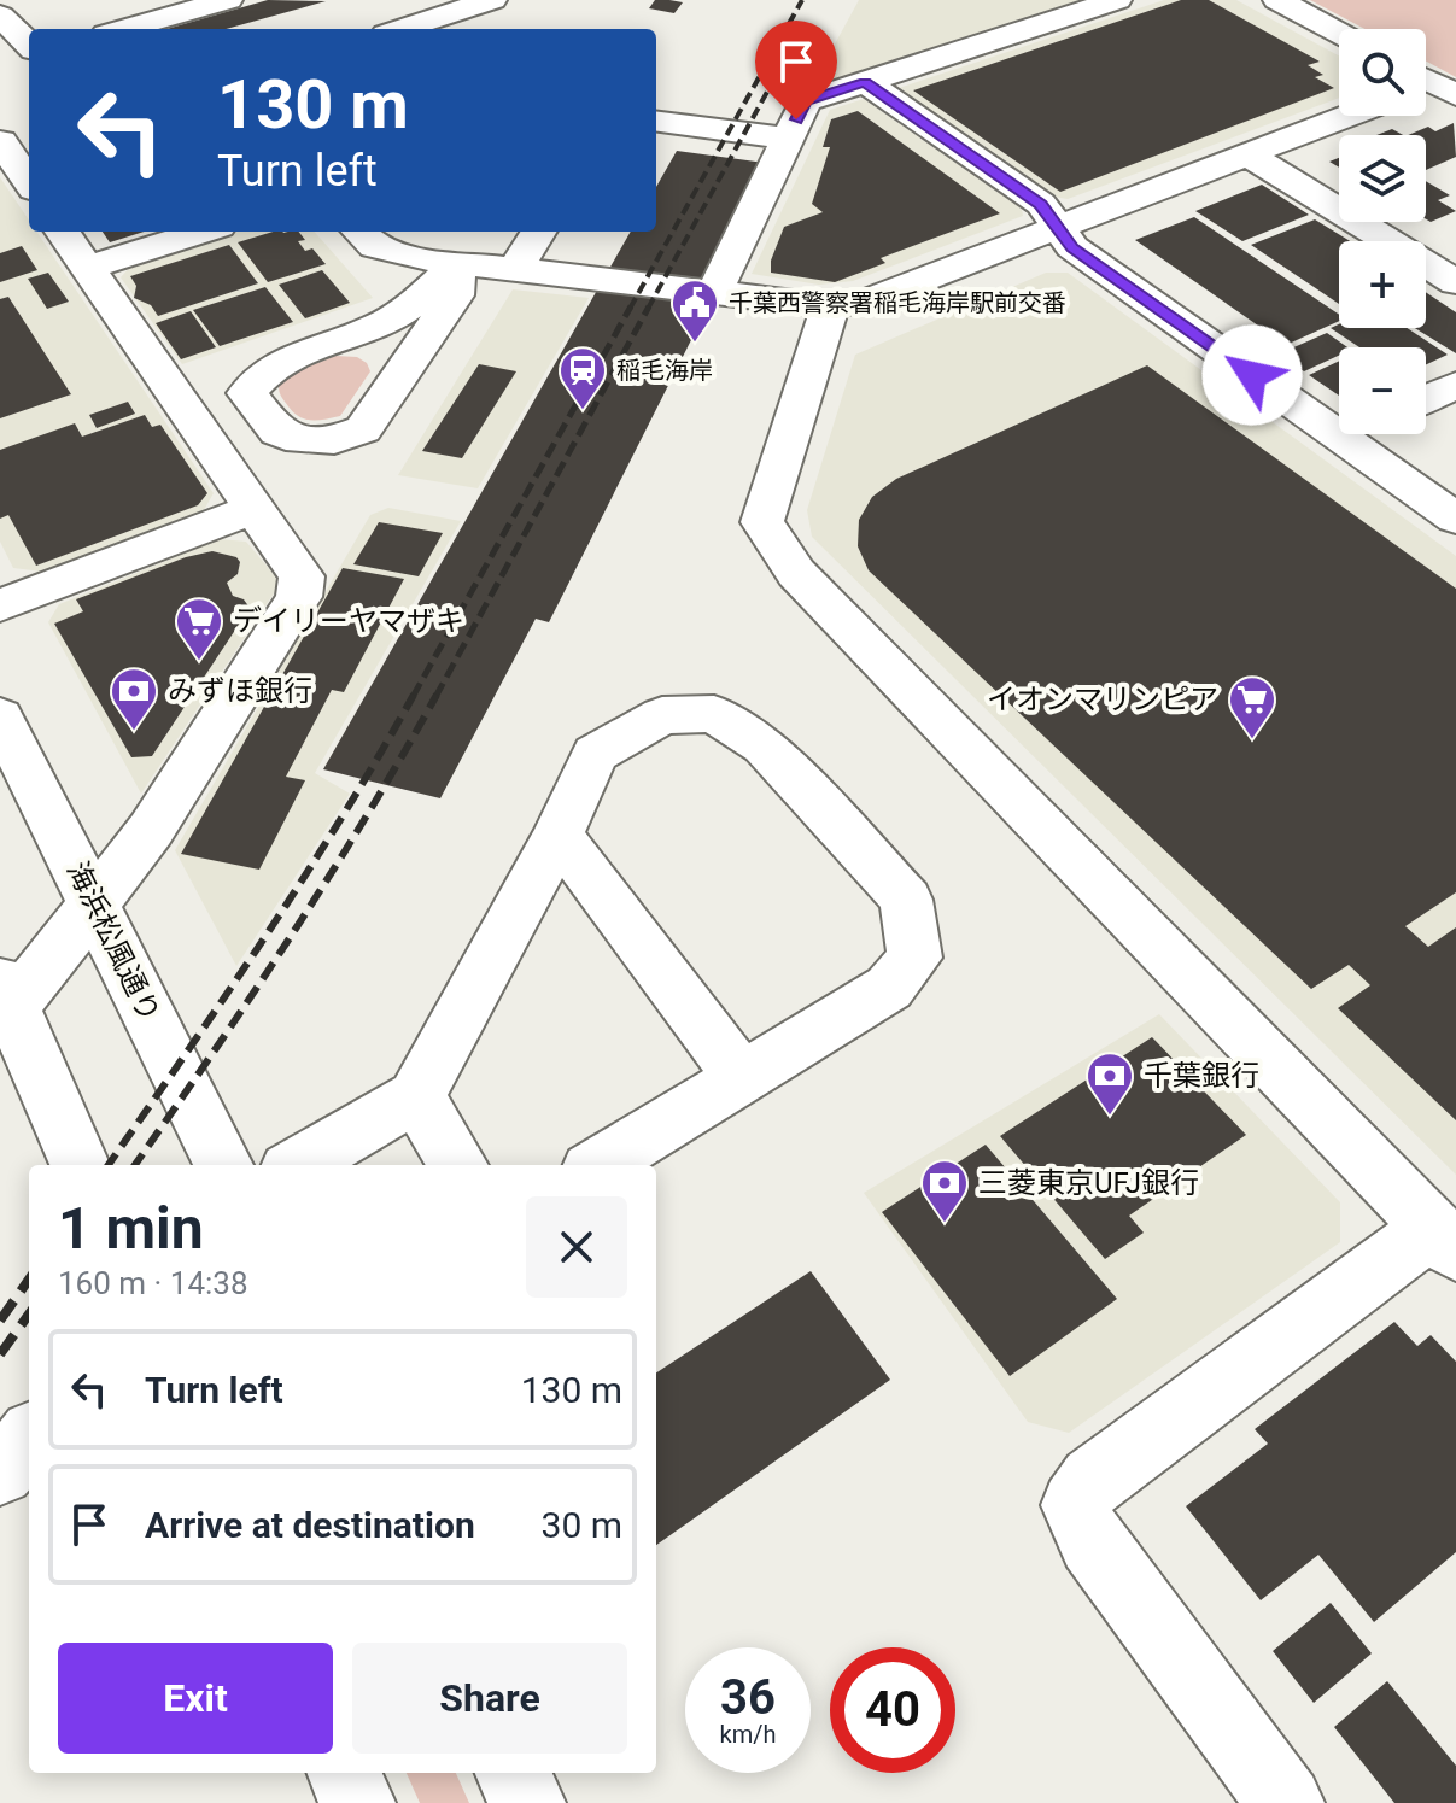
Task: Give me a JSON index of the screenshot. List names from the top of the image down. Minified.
{"streets":{"street":["海浜松風通り"]},"places":{"public building":["千葉西警察署稲毛海岸駅前交番"],"station":["稲毛海岸"],"supermarket":["デイリーヤマザキ","イオンマリンピア"],"bank":["みずほ銀行","千葉銀行","三菱東京UFJ銀行"]},"page":{"map_buttons":["+","−"],"turn":["130 m","Turn left"],"heading":["1 min","160 m · 14:38"],"list":[{"name":"Turn left","value":"130 m"},{"name":"Arrive at destination","value":"30 m"}],"buttons":["Exit","Share"],"speed":"36 km/h","limit":"40"}}
